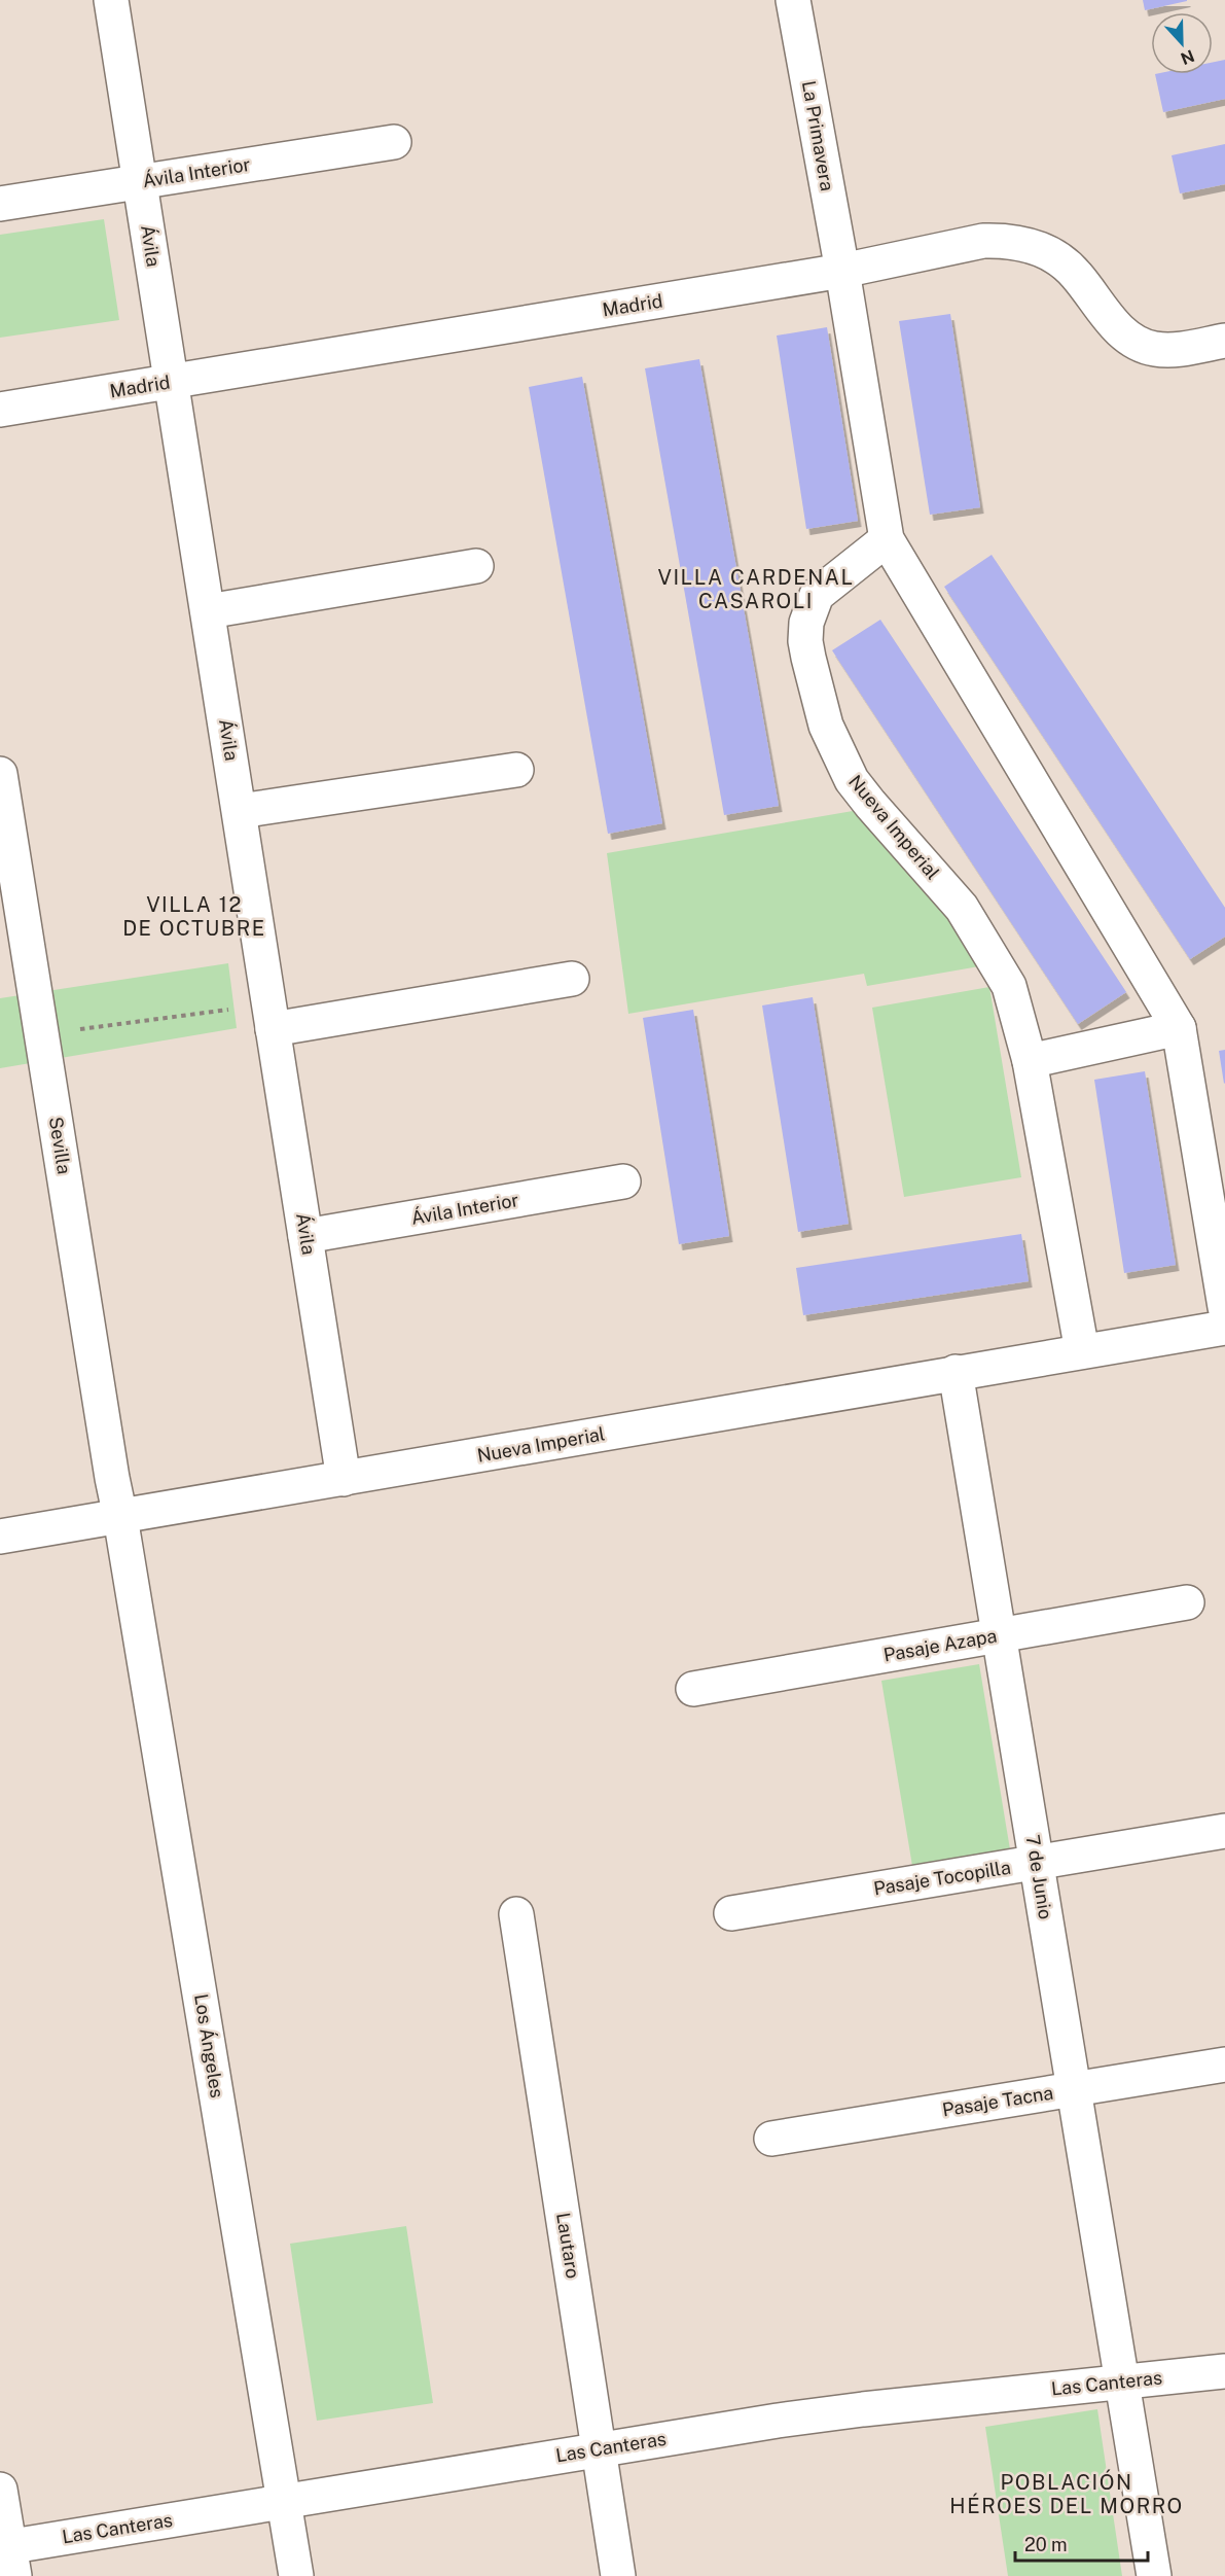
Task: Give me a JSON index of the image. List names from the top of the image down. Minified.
{"streets":{"street":["La Primavera","Ávila Interior","Ávila","Madrid","Nueva Imperial","Sevilla","Pasaje Azapa","7 de Junio","Pasaje Tocopilla","Los Ángeles","Pasaje Tacna","Lautaro","Las Canteras"]},"crossings":[["La Primavera","Madrid"],["Ávila Interior","Ávila"],["Ávila","Madrid"],["Ávila","Nueva Imperial"],["Nueva Imperial","Sevilla"],["Nueva Imperial","7 de Junio"],["Nueva Imperial","Los Ángeles"],["Sevilla","Los Ángeles"],["Pasaje Azapa","7 de Junio"],["7 de Junio","Pasaje Tocopilla"],["7 de Junio","Pasaje Tacna"],["7 de Junio","Las Canteras"],["Los Ángeles","Las Canteras"],["Lautaro","Las Canteras"]],"districts":["VILLA CARDENAL CASAROLI","VILLA 12 DE OCTUBRE","POBLACIÓN HÉROES DEL MORRO"],"scale_bar":"20 m","north":"bottom"}
